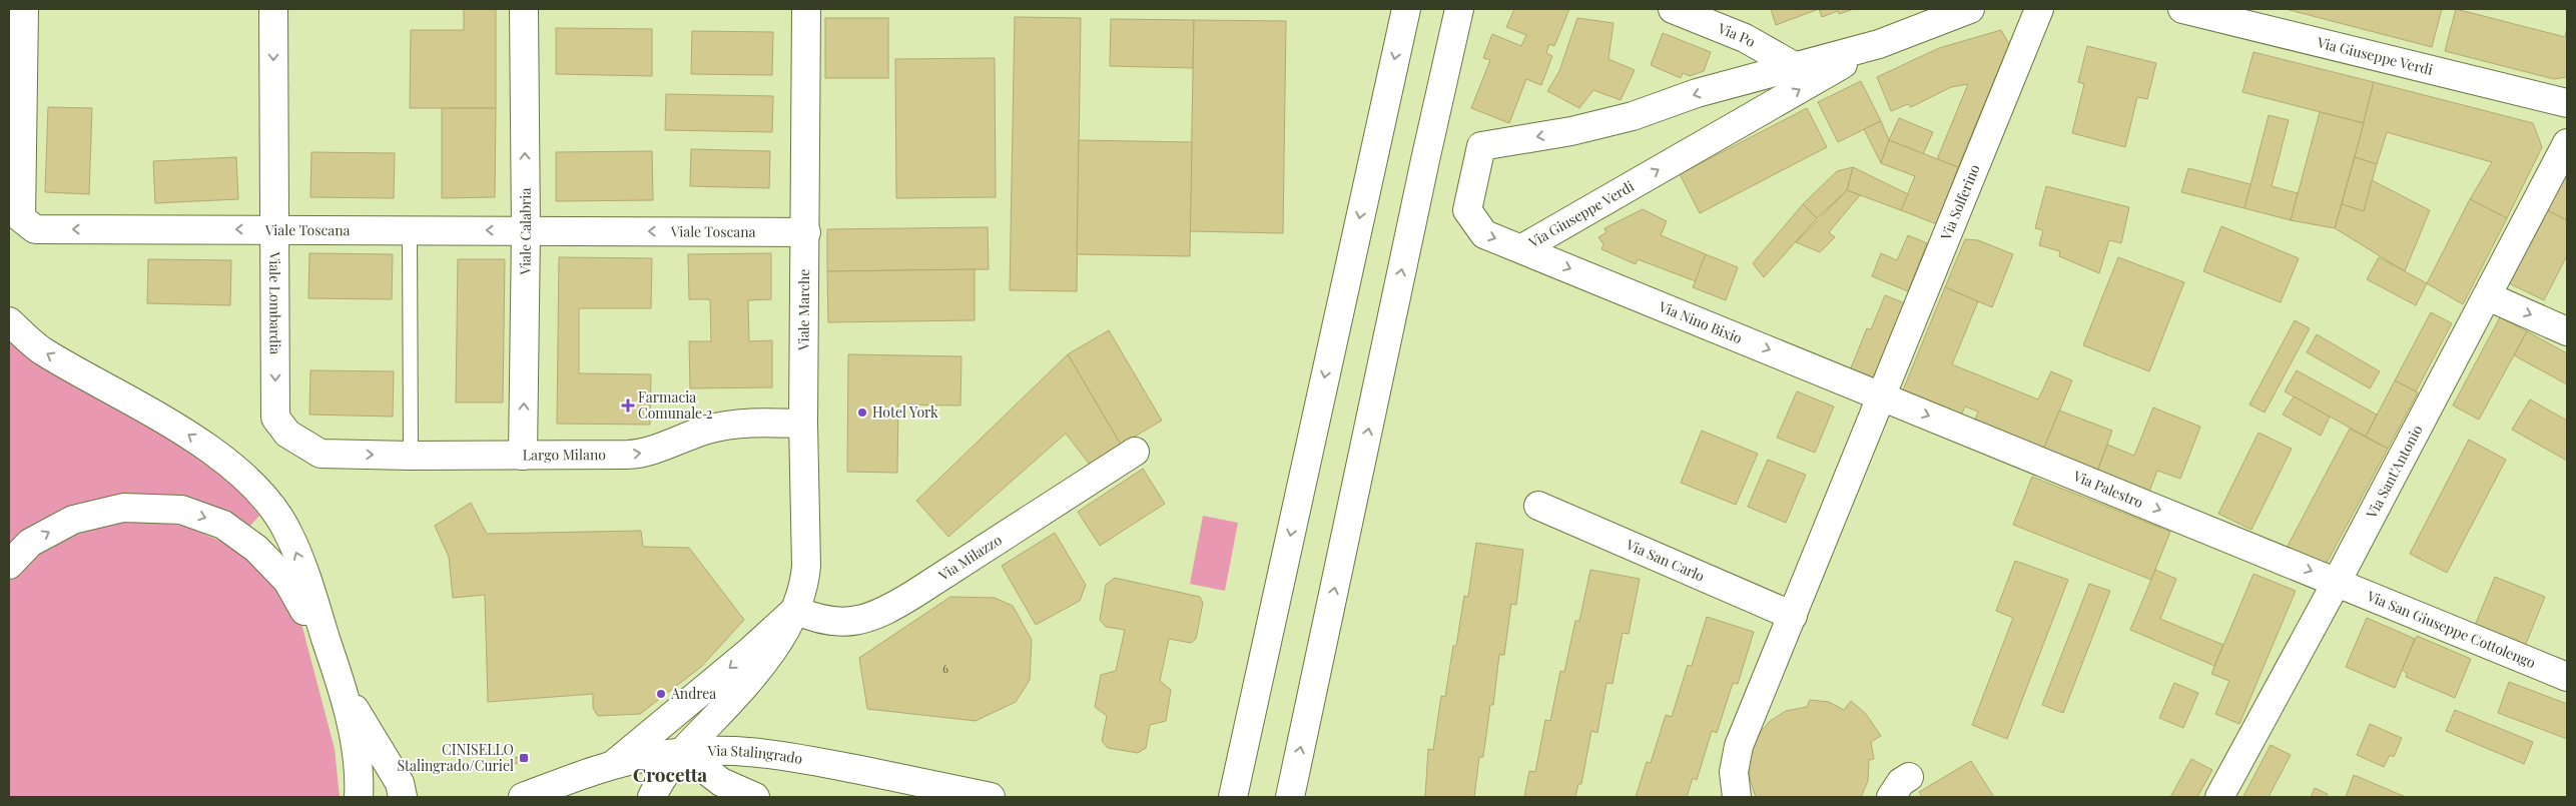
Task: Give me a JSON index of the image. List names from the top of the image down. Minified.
{"streets":{"main road":["Via Po","Via Giuseppe Verdi","Via Solferino","Viale Toscana","Viale Calabria","Viale Lombardia","Viale Marche","Via Nino Bixio","Largo Milano","Via Sant'Antonio","Via Palestro","Via Milazzo","Via San Carlo","Via San Giuseppe Cottolengo","Via Stalingrado"]},"crossings":[["Via Po","Via Giuseppe Verdi"],["Via Giuseppe Verdi","Via Nino Bixio"],["Via Solferino","Via Nino Bixio"],["Via Solferino","Via Palestro"],["Viale Toscana","Viale Calabria"],["Viale Toscana","Viale Lombardia"],["Viale Toscana","Viale Marche"],["Viale Calabria","Largo Milano"],["Viale Lombardia","Largo Milano"],["Viale Marche","Largo Milano"],["Viale Marche","Via Milazzo"],["Viale Marche","Via Stalingrado"],["Via Nino Bixio","Via Palestro"],["Via Sant'Antonio","Via Palestro"],["Via Sant'Antonio","Via San Giuseppe Cottolengo"],["Via Palestro","Via San Giuseppe Cottolengo"]],"one_way":["Viale Calabria","Viale Lombardia","Via Nino Bixio","Largo Milano","Via Palestro"],"districts":["Crocetta"],"places":{"health":["Farmacia Comunale 2"],"other":["Hotel York","Andrea"],"transit":["CINISELLO Stalingrado/Curiel"]},"house_numbers":["6"]}
